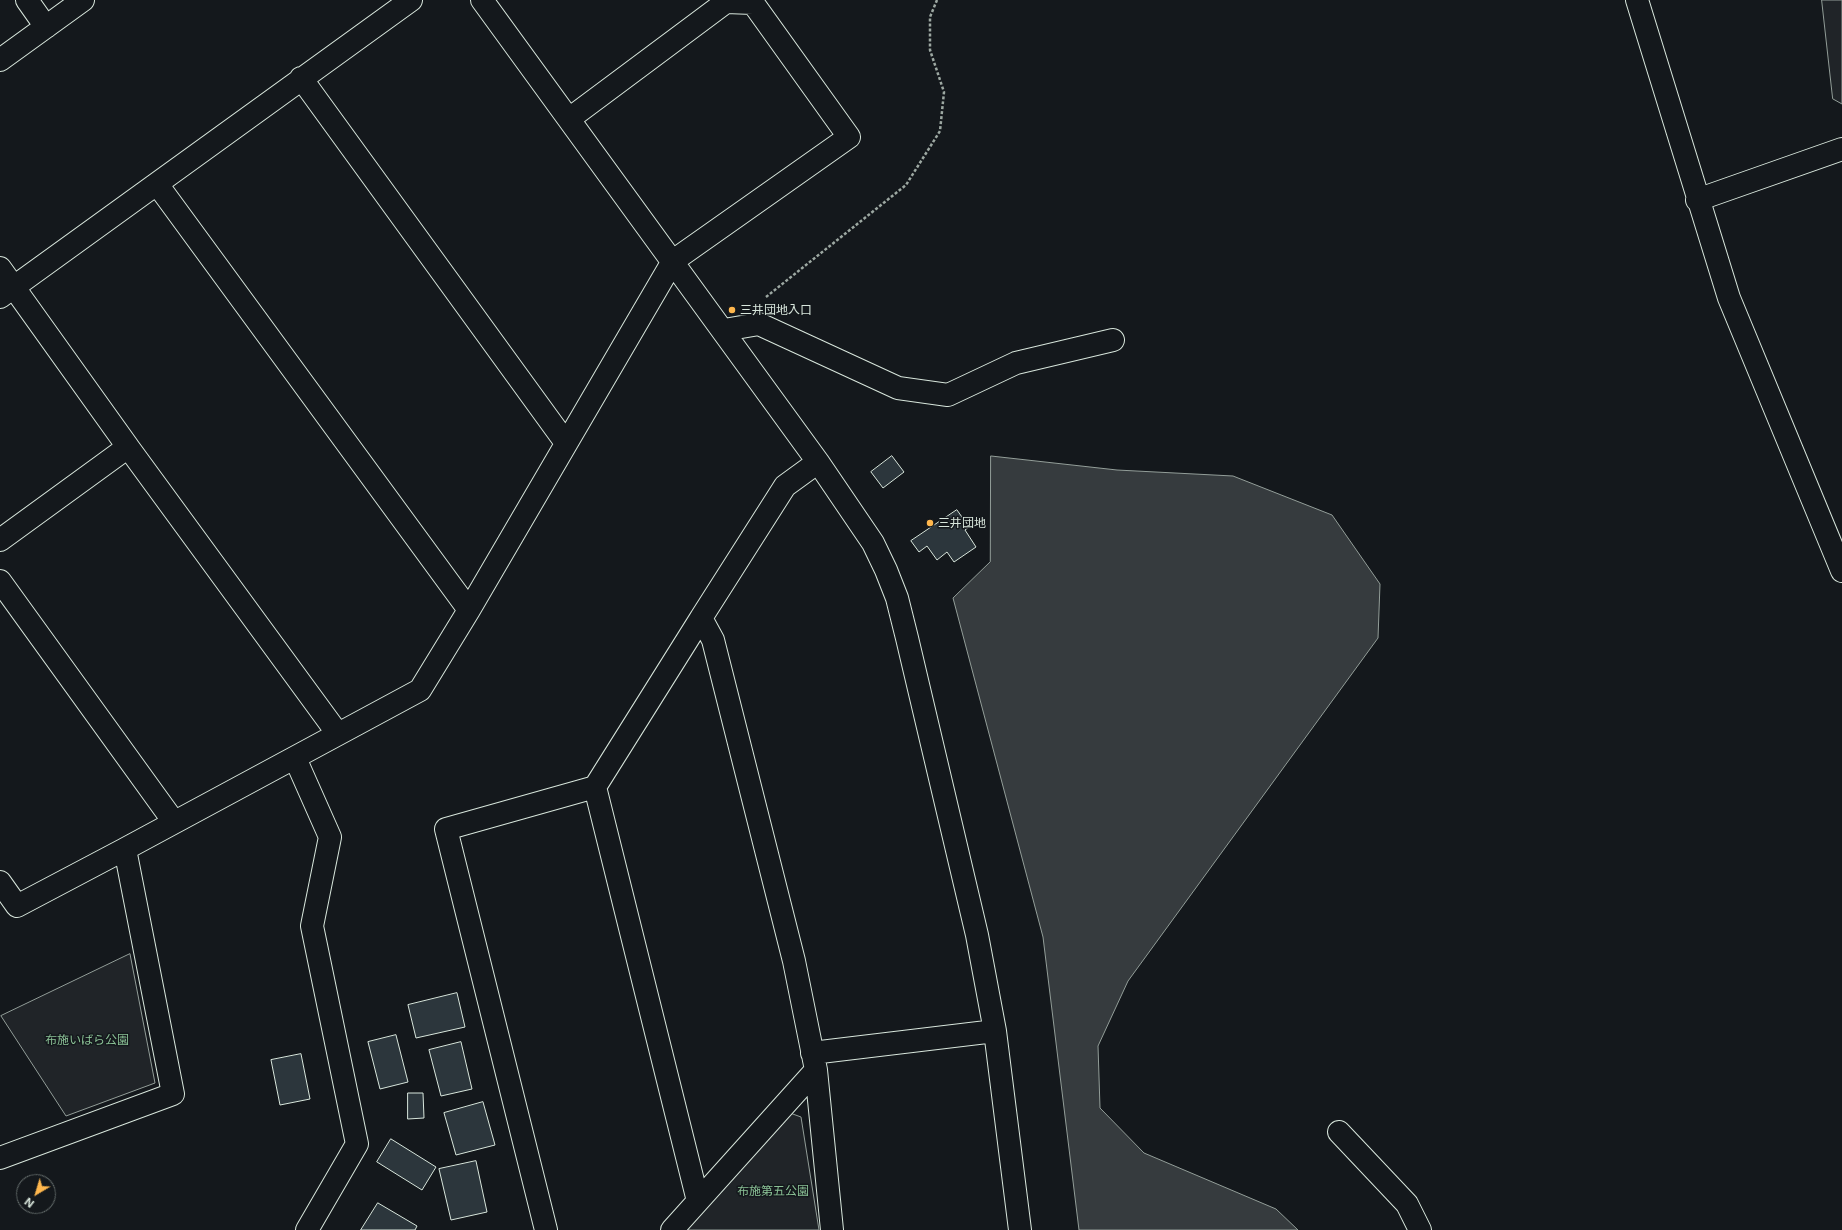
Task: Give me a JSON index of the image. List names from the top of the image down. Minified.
{"parks":["布施いばら公園","布施第五公園"],"places":["三井団地入口","三井団地"],"north":"bottom left"}
